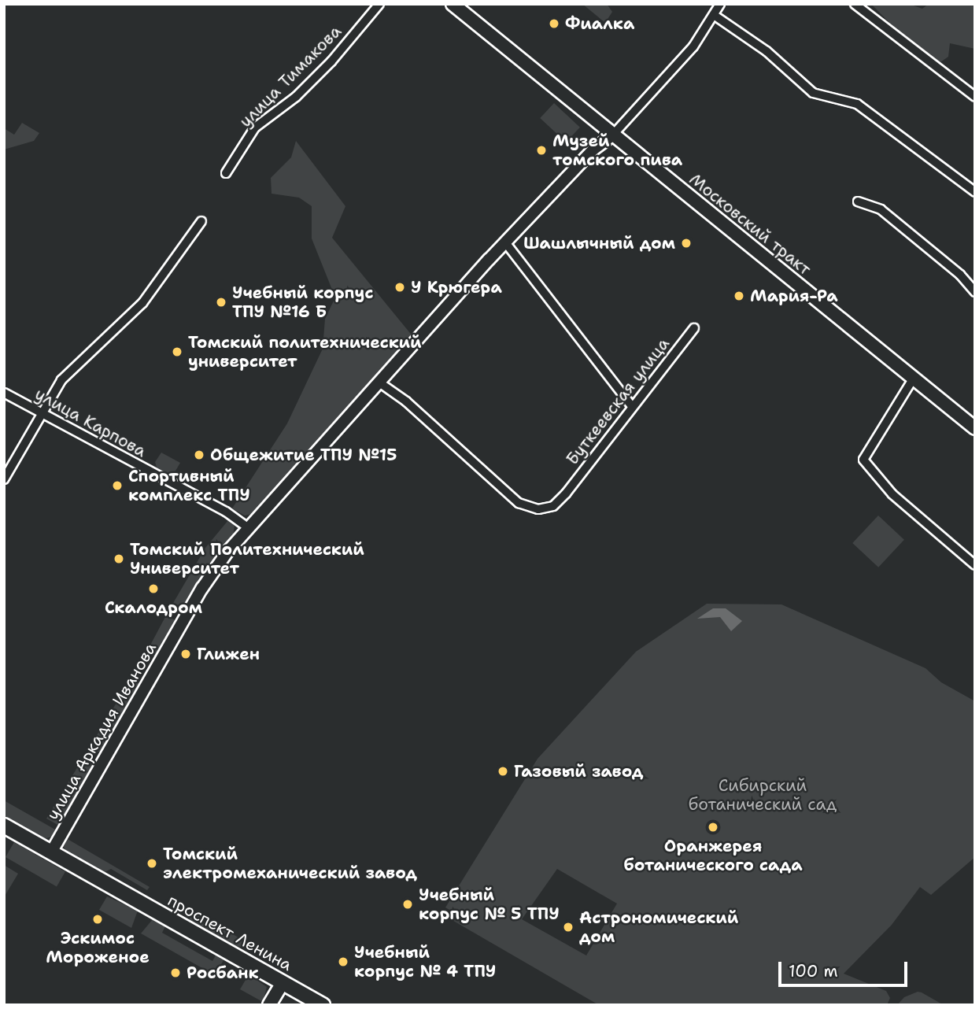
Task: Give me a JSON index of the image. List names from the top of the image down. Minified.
{"streets":{"main road":["Московский тракт","проспект Ленина"],"street":["улица Тимакова","Буткеевская улица","улица Карпова","улица Аркадия Иванова"]},"crossings":[["Московский тракт","улица Аркадия Иванова"],["Буткеевская улица","улица Аркадия Иванова"],["улица Карпова","улица Аркадия Иванова"],["улица Аркадия Иванова","проспект Ленина"]],"parks":["Сибирский ботанический сад"],"places":["Фиалка","Музей томского пива","Шашлычный дом","У Крюгера","Мария-Ра","Учебный корпус ТПУ №16 Б","Томский политехнический университет","Общежитие ТПУ №15","Спортивный комплекс ТПУ","Томский Политехнический Университет","Скалодром","Глижен","Газовый завод","Оранжерея ботанического сада","Томский электромеханический завод","Учебный корпус № 5 ТПУ","Эскимос Мороженое","Астрономический дом","Учебный корпус № 4 ТПУ","Росбанк"],"scale_bar":"100 m"}
